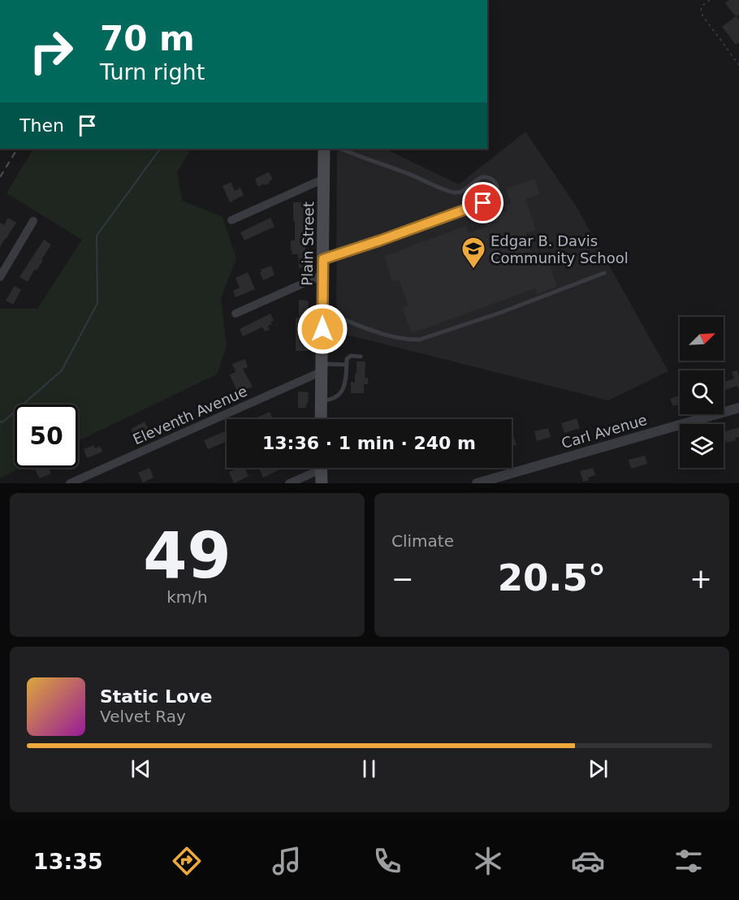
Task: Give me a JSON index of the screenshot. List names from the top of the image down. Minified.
{"streets":{"main road":["Plain Street"],"street":["Eleventh Avenue","Carl Avenue"]},"crossings":[["Plain Street","Eleventh Avenue"]],"places":{"school or university":["Edgar B. Davis Community School"]},"north":"top right","page":{"turn":["70 m","Turn right"],"then":"Then","limit":"50","trip":"13:36 · 1 min · 240 m","tile":[["49","km/h"],"Climate"],"heat":["−","20.5°","+"],"song":["Static Love","Velvet Ray"],"tabs":"13:35"}}
